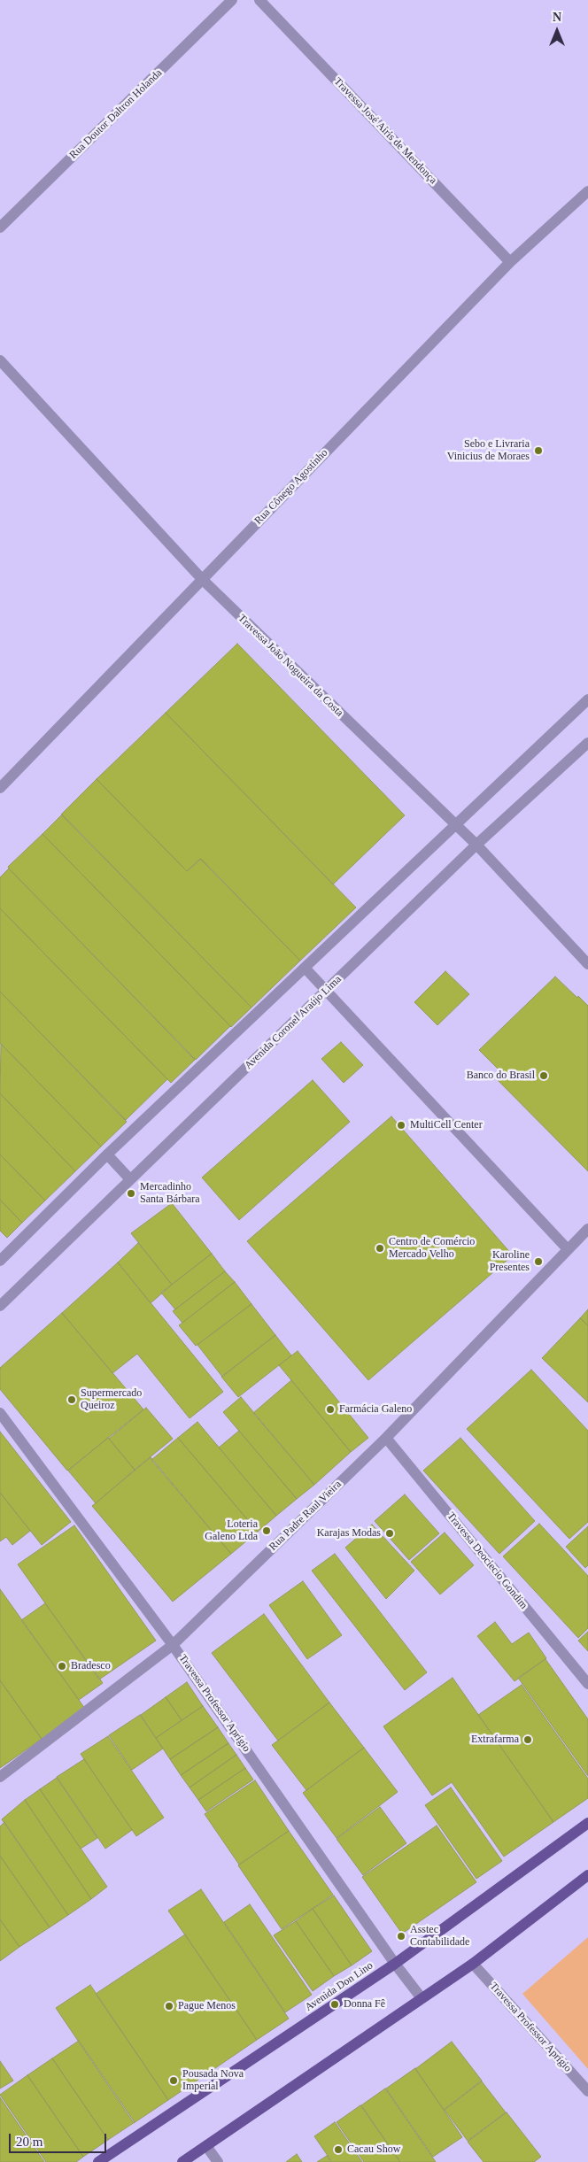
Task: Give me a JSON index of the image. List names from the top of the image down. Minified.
{"streets":{"main road":["Avenida Don Lino"],"street":["Rua Doutor Daltron Holanda","Travessa José Airis de Mendonça","Rua Cônego Agostinho","Travessa João Nogueira da Costa","Avenida Coronel Araújo Lima","Rua Padre Raul Vieira","Travessa Deociecio Gondim","Travessa Professor Aprígio"]},"crossings":[["Travessa José Airis de Mendonça","Rua Cônego Agostinho"],["Rua Cônego Agostinho","Travessa João Nogueira da Costa"],["Travessa João Nogueira da Costa","Avenida Coronel Araújo Lima"],["Rua Padre Raul Vieira","Travessa Deociecio Gondim"],["Rua Padre Raul Vieira","Travessa Professor Aprígio"],["Travessa Professor Aprígio","Avenida Don Lino"]],"places":["Sebo e Livraria Vinicius de Moraes","Banco do Brasil","MultiCell Center","Mercadinho Santa Bárbara","Centro de Comércio Mercado Velho","Karoline Presentes","Supermercado Queiroz","Farmácia Galeno","Loteria Galeno Ltda","Karajas Modas","Bradesco","Extrafarma","Asstec Contabilidade","Donna Fê","Pague Menos","Pousada Nova Imperial","Cacau Show"],"scale_bar":"20 m","north":"top"}
